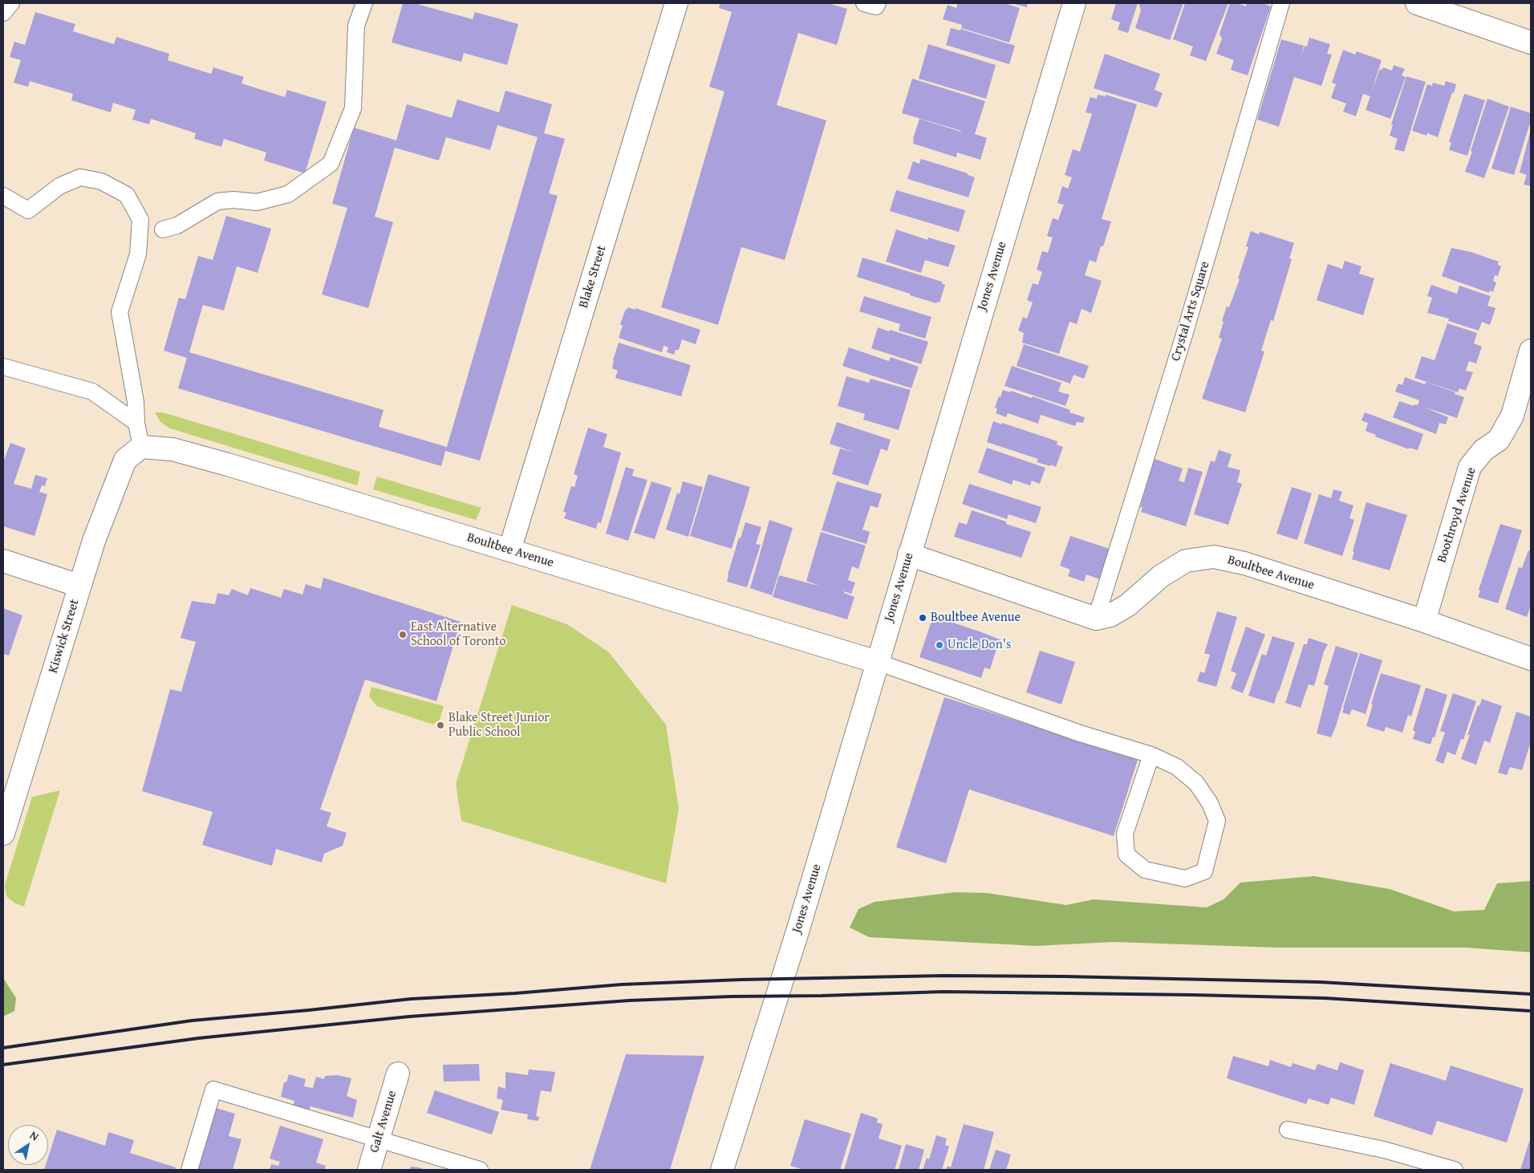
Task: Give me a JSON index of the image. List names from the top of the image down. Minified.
{"streets":{"street":["Jones Avenue","Blake Street","Boothroyd Avenue","Boultbee Avenue","Kiswick Street","Galt Avenue"],"lane":["Crystal Arts Square"]},"crossings":[["Jones Avenue","Boultbee Avenue"],["Blake Street","Boultbee Avenue"],["Crystal Arts Square","Boultbee Avenue"],["Boothroyd Avenue","Boultbee Avenue"],["Boultbee Avenue","Kiswick Street"]],"places":["Boultbee Avenue","East Alternative School of Toronto","Uncle Don's","Blake Street Junior Public School"],"north":"top right"}
